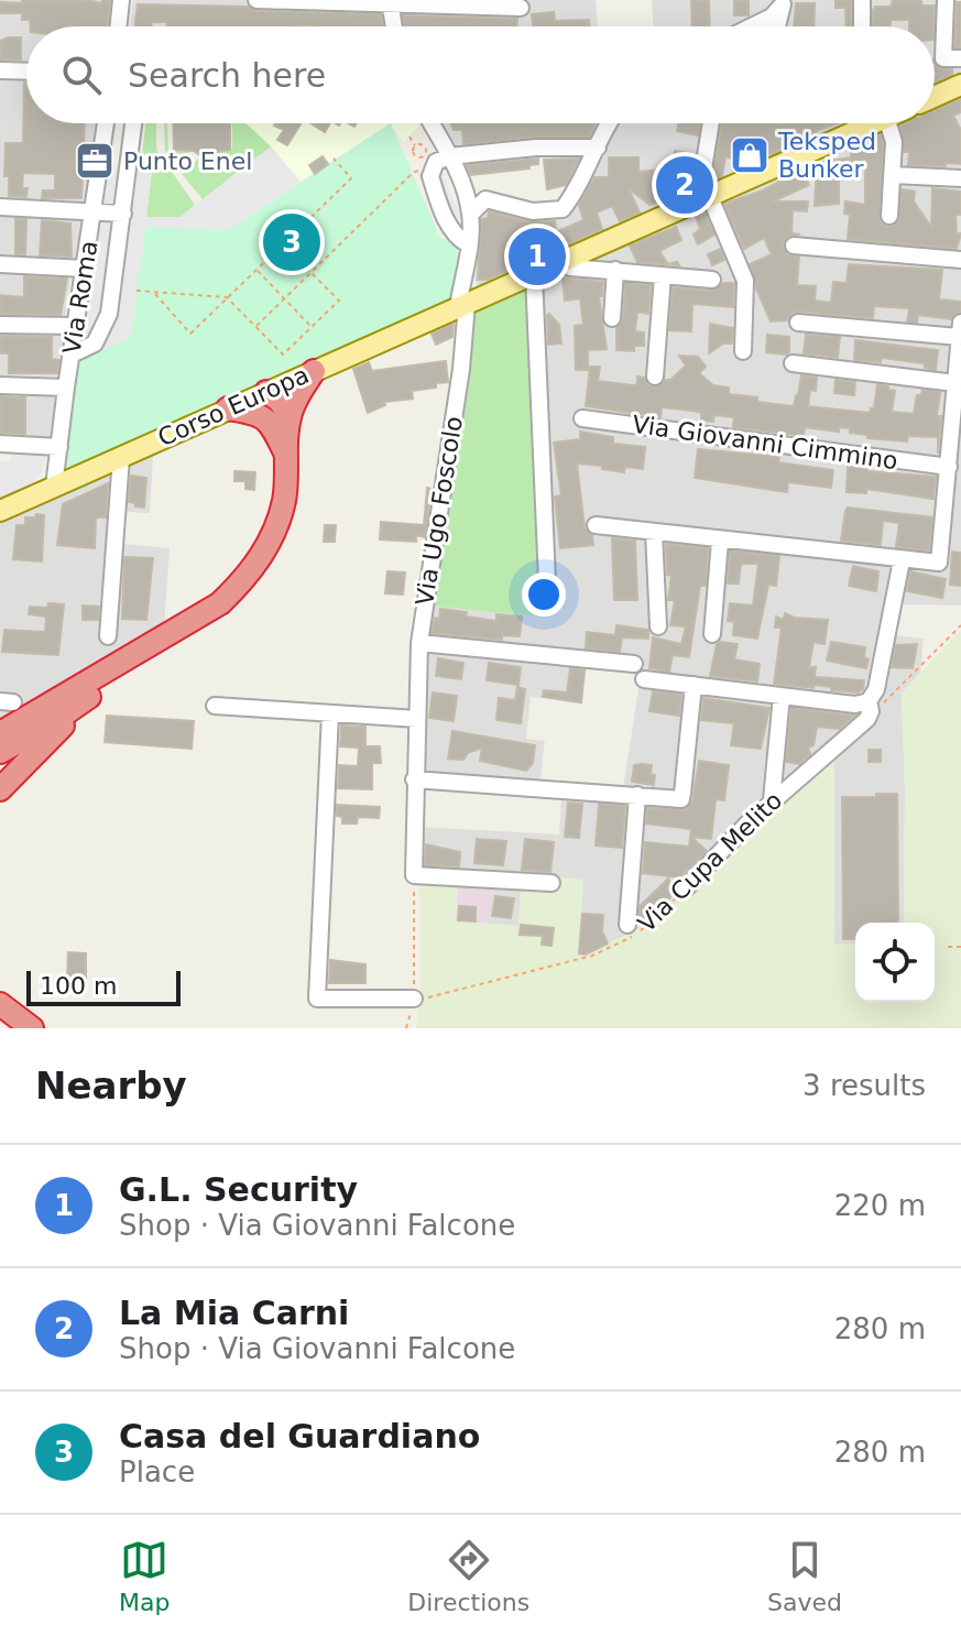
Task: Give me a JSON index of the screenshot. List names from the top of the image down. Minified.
{"streets":{"main road":["Corso Europa"],"street":["Via Roma","Via Giovanni Cimmino","Via Ugo Foscolo","Via Cupa Melito"]},"crossings":[["Via Roma","Corso Europa"],["Corso Europa","Via Ugo Foscolo"]],"places":{"shop":["Teksped Bunker"],"office":["Punto Enel"]},"scale_bar":"100 m","page":{"search":"Search here","pins":["2","3","1"],"scale":"100 m","heading":["Nearby","3 results"],"list":[{"mark":"1","name":"G.L. Security","note":"Shop · Via Giovanni Falcone","value":"220 m"},{"mark":"2","name":"La Mia Carni","note":"Shop · Via Giovanni Falcone","value":"280 m"},{"mark":"3","name":"Casa del Guardiano","note":"Place","value":"280 m"}],"nav":["Map","Directions","Saved"]}}
